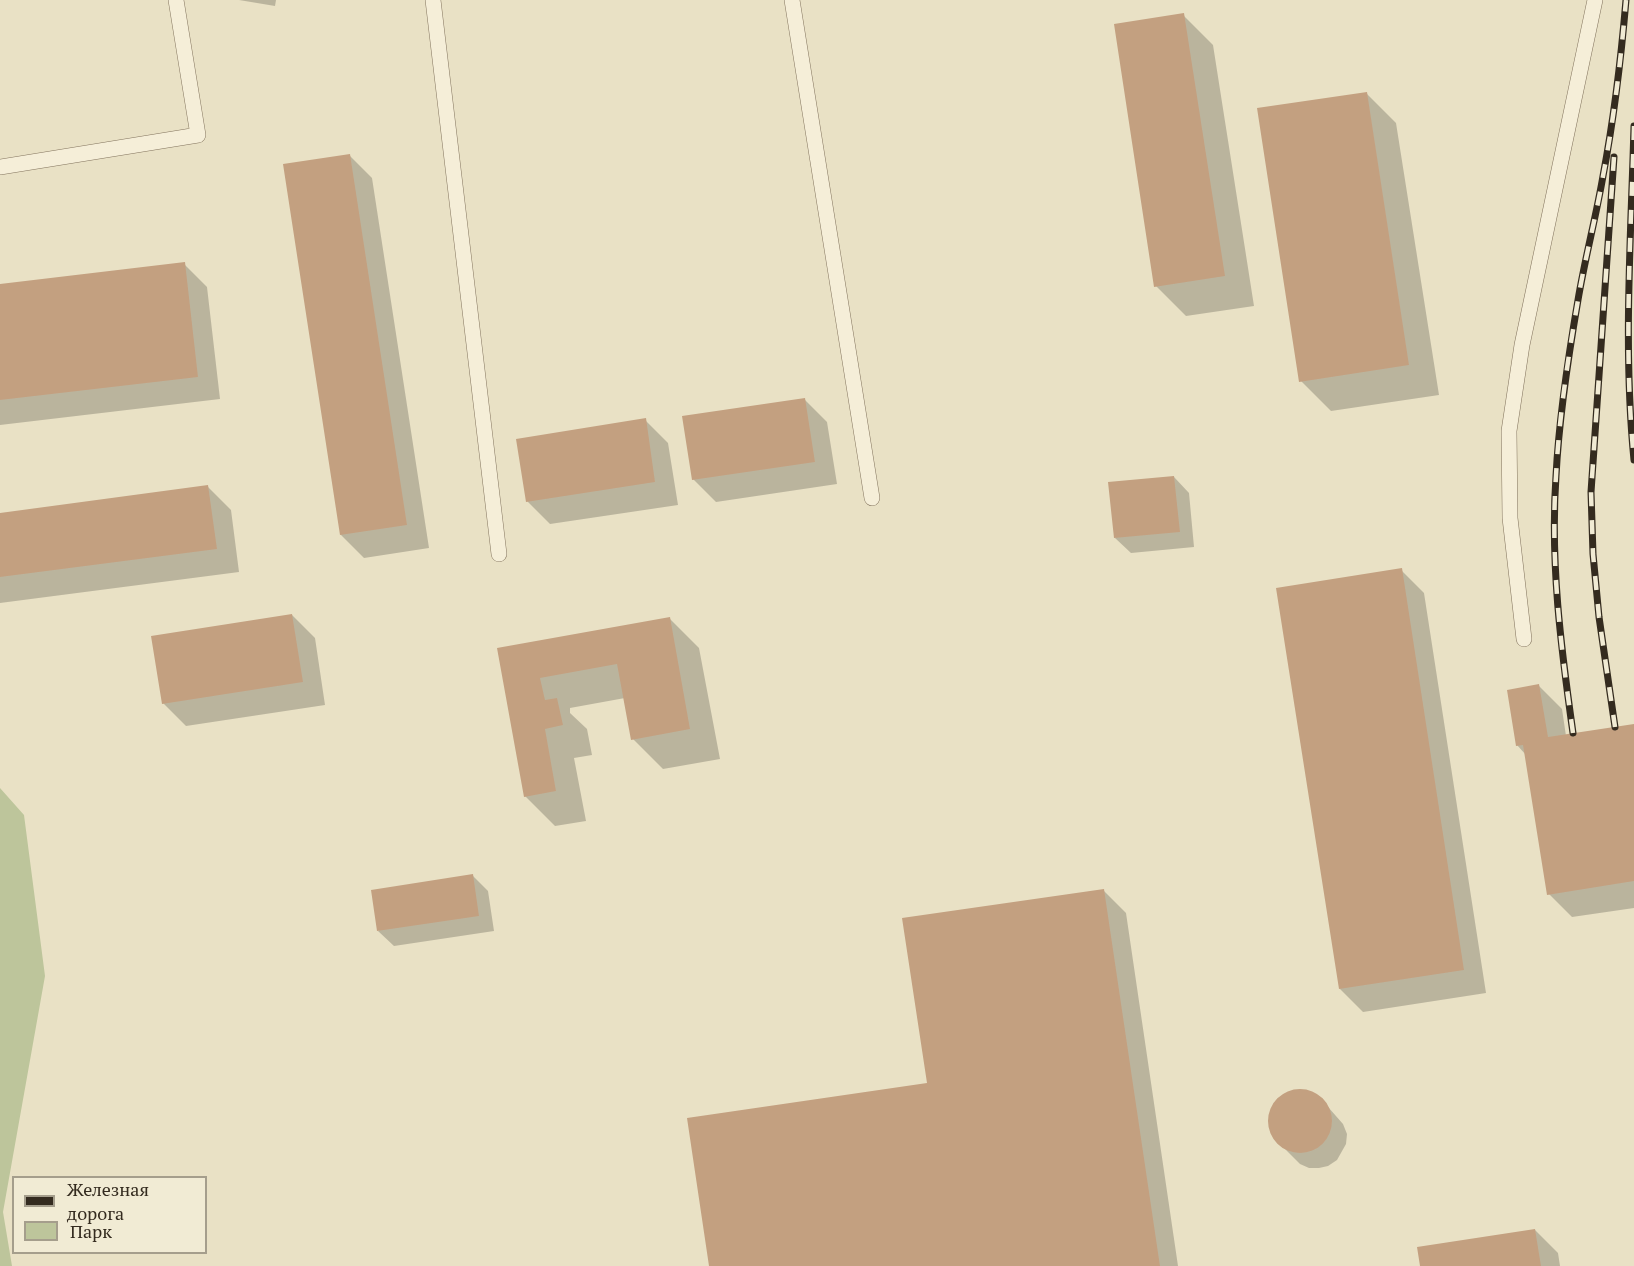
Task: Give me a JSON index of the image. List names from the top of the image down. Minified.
{"legend":["Железная дорога","Парк"]}
